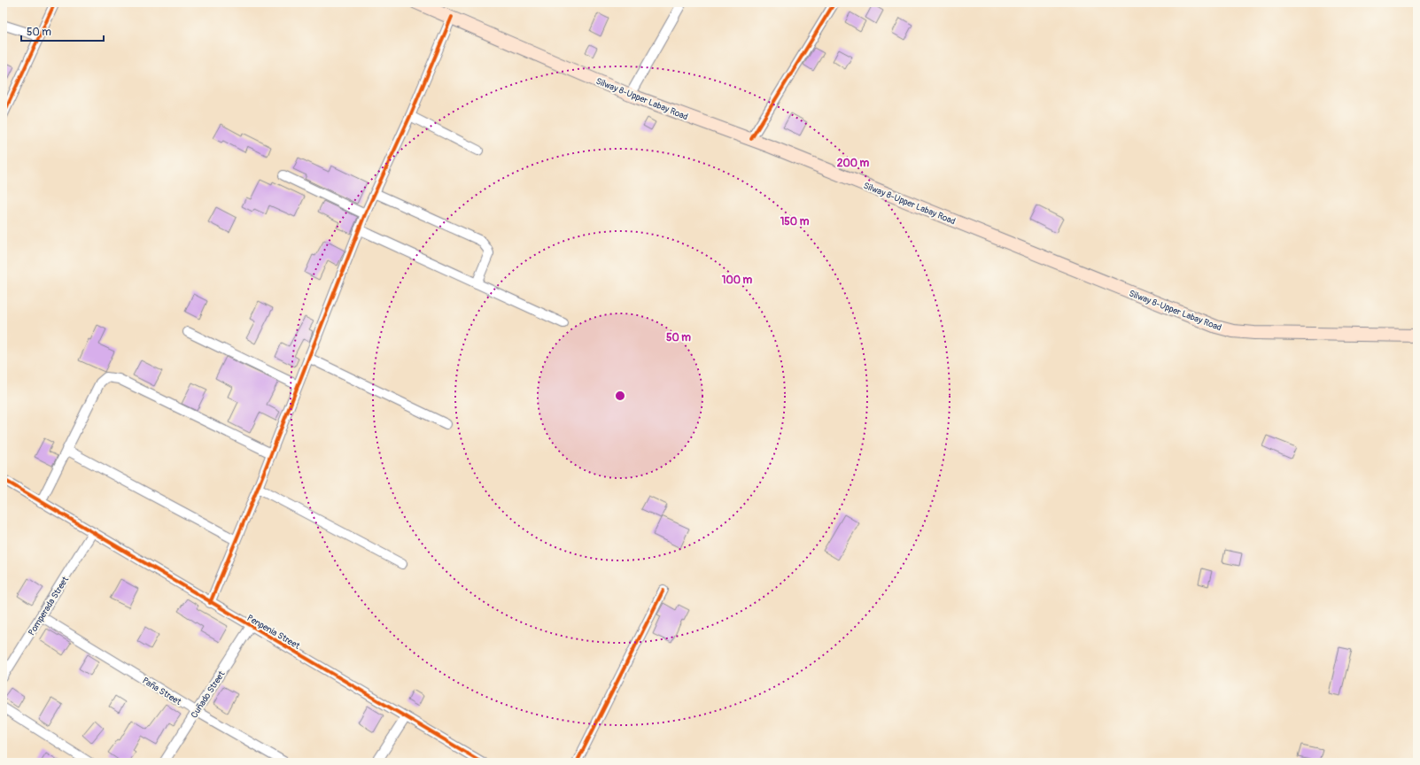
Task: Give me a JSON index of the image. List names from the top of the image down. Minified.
{"streets":{"main road":["Silway 8-Upper Labay Road"],"street":["Pomperada Street","Penpenia Street","Paña Street","Cuñado Street"]},"crossings":[["Pomperada Street","Penpenia Street"],["Pomperada Street","Paña Street"],["Penpenia Street","Cuñado Street"],["Paña Street","Cuñado Street"]],"scale_bar":"50 m","rings":["200 m","150 m","100 m","50 m"]}
